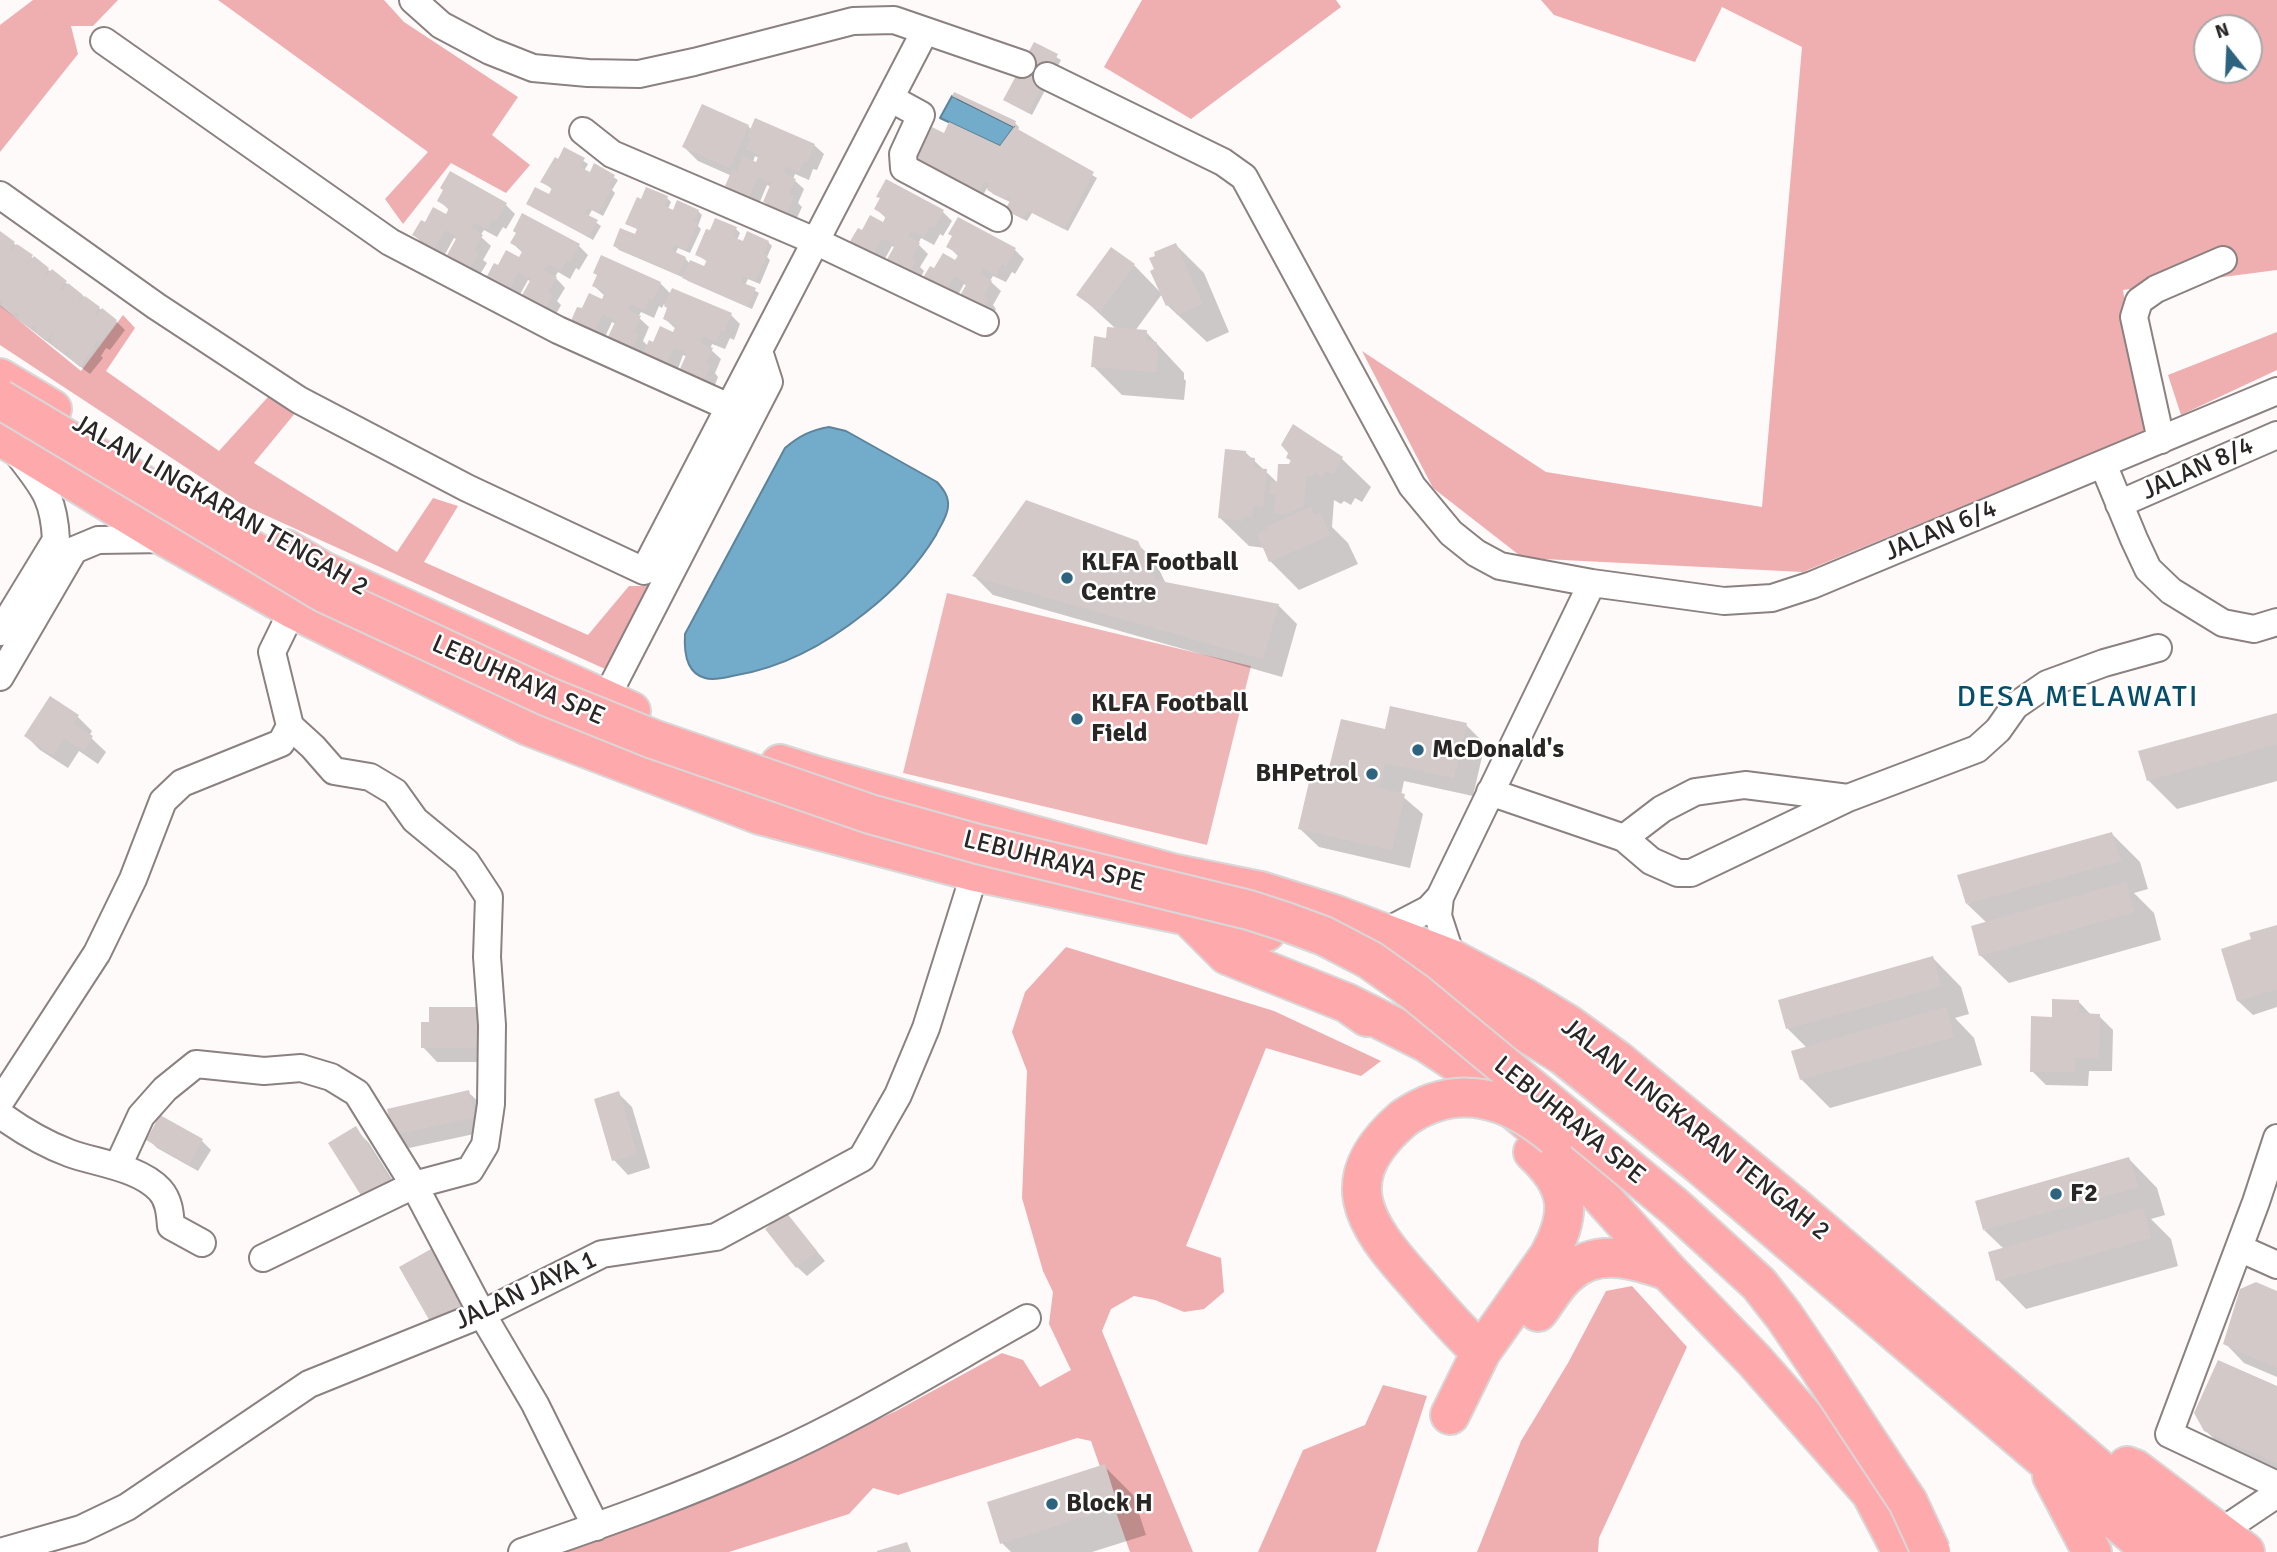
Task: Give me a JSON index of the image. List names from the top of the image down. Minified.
{"streets":{"highway":["JALAN LINGKARAN TENGAH 2","LEBUHRAYA SPE"],"street":["JALAN 8/4","JALAN 6/4","JALAN JAYA 1"]},"crossings":[["JALAN LINGKARAN TENGAH 2","JALAN JAYA 1"]],"districts":["DESA MELAWATI"],"places":["KLFA Football Centre","KLFA Football Field","McDonald's","BHPetrol","F2","Block H"],"north":"top"}
